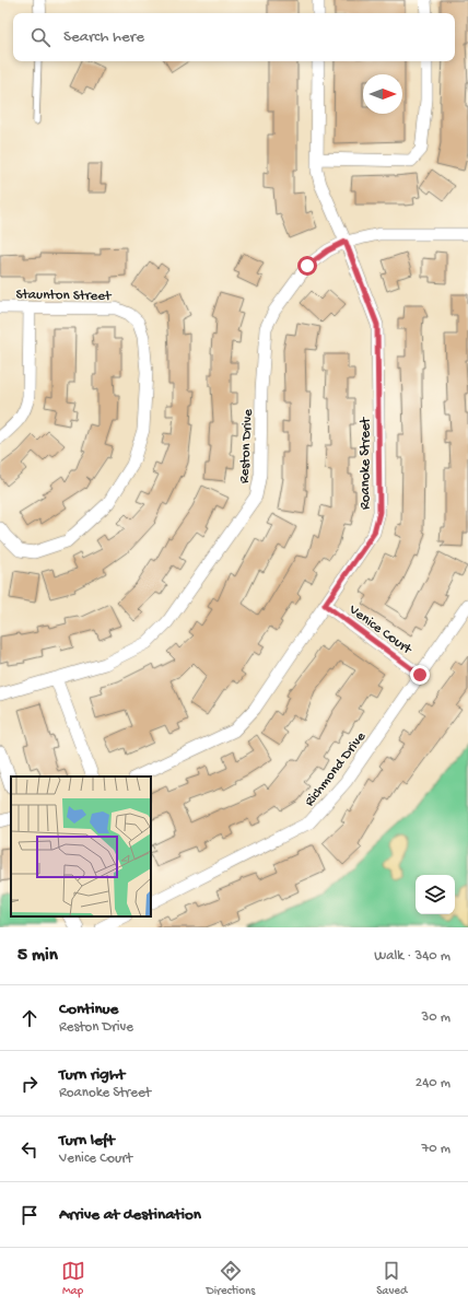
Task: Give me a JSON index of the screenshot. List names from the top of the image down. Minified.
{"streets":{"street":["Staunton Street","Reston Drive","Roanoke Street","Venice Court","Richmond Drive"]},"crossings":[["Reston Drive","Roanoke Street"],["Roanoke Street","Venice Court"],["Venice Court","Richmond Drive"]],"north":"right","page":{"search":"Search here","heading":["5 min","Walk · 340 m"],"list":[["Continue","Reston Drive","30 m"],["Turn right","Roanoke Street","240 m"],["Turn left","Venice Court","70 m"],"Arrive at destination"],"nav":["Map","Directions","Saved"]}}
